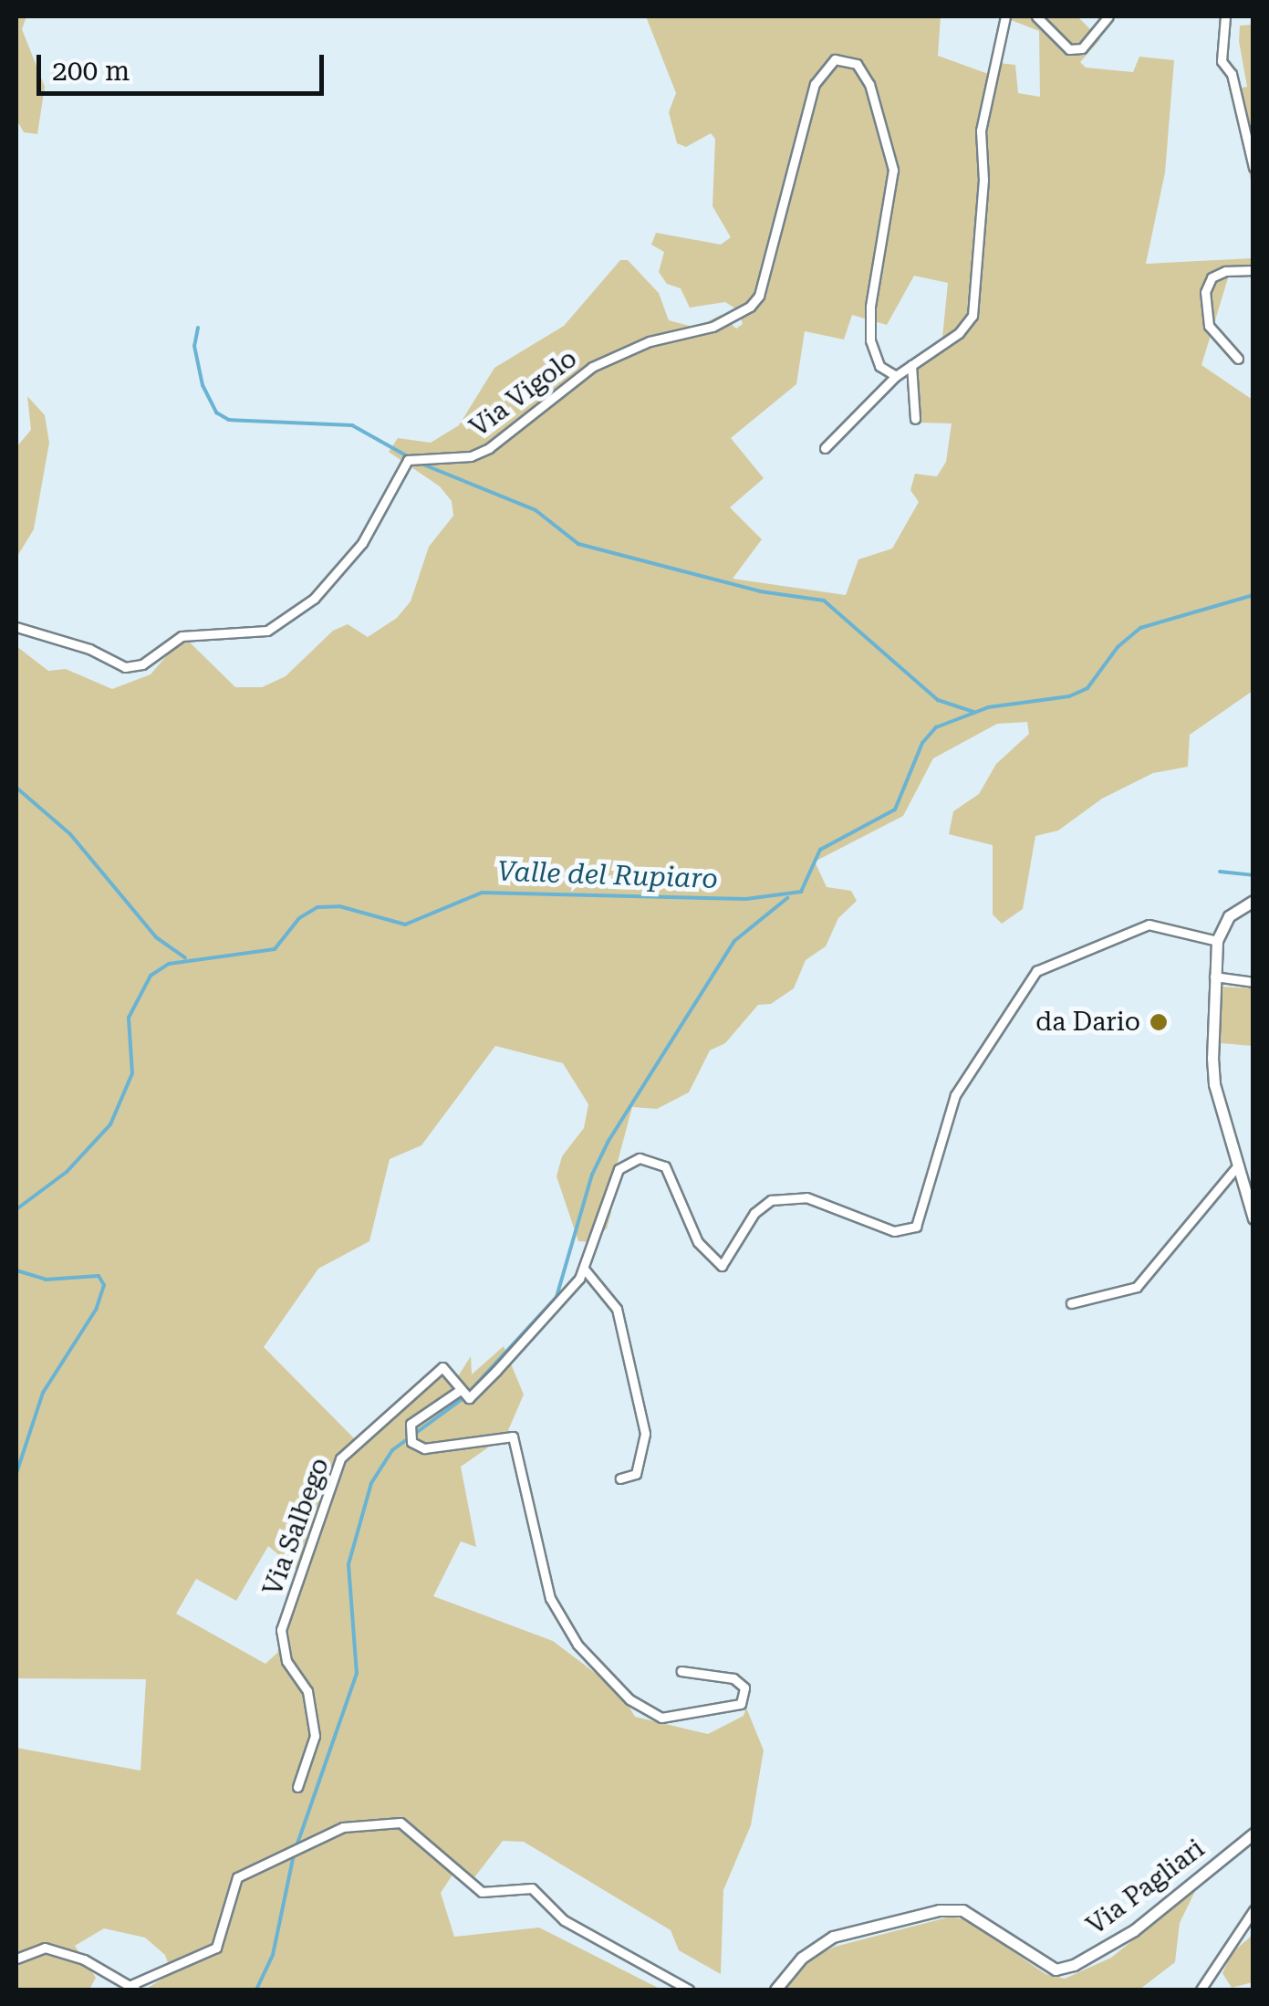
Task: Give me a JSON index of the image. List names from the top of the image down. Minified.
{"streets":{"street":["Via Vigolo","Via Salbego","Via Pagliari"]},"water":["Valle del Rupiaro"],"places":["da Dario"],"scale_bar":"200 m"}
